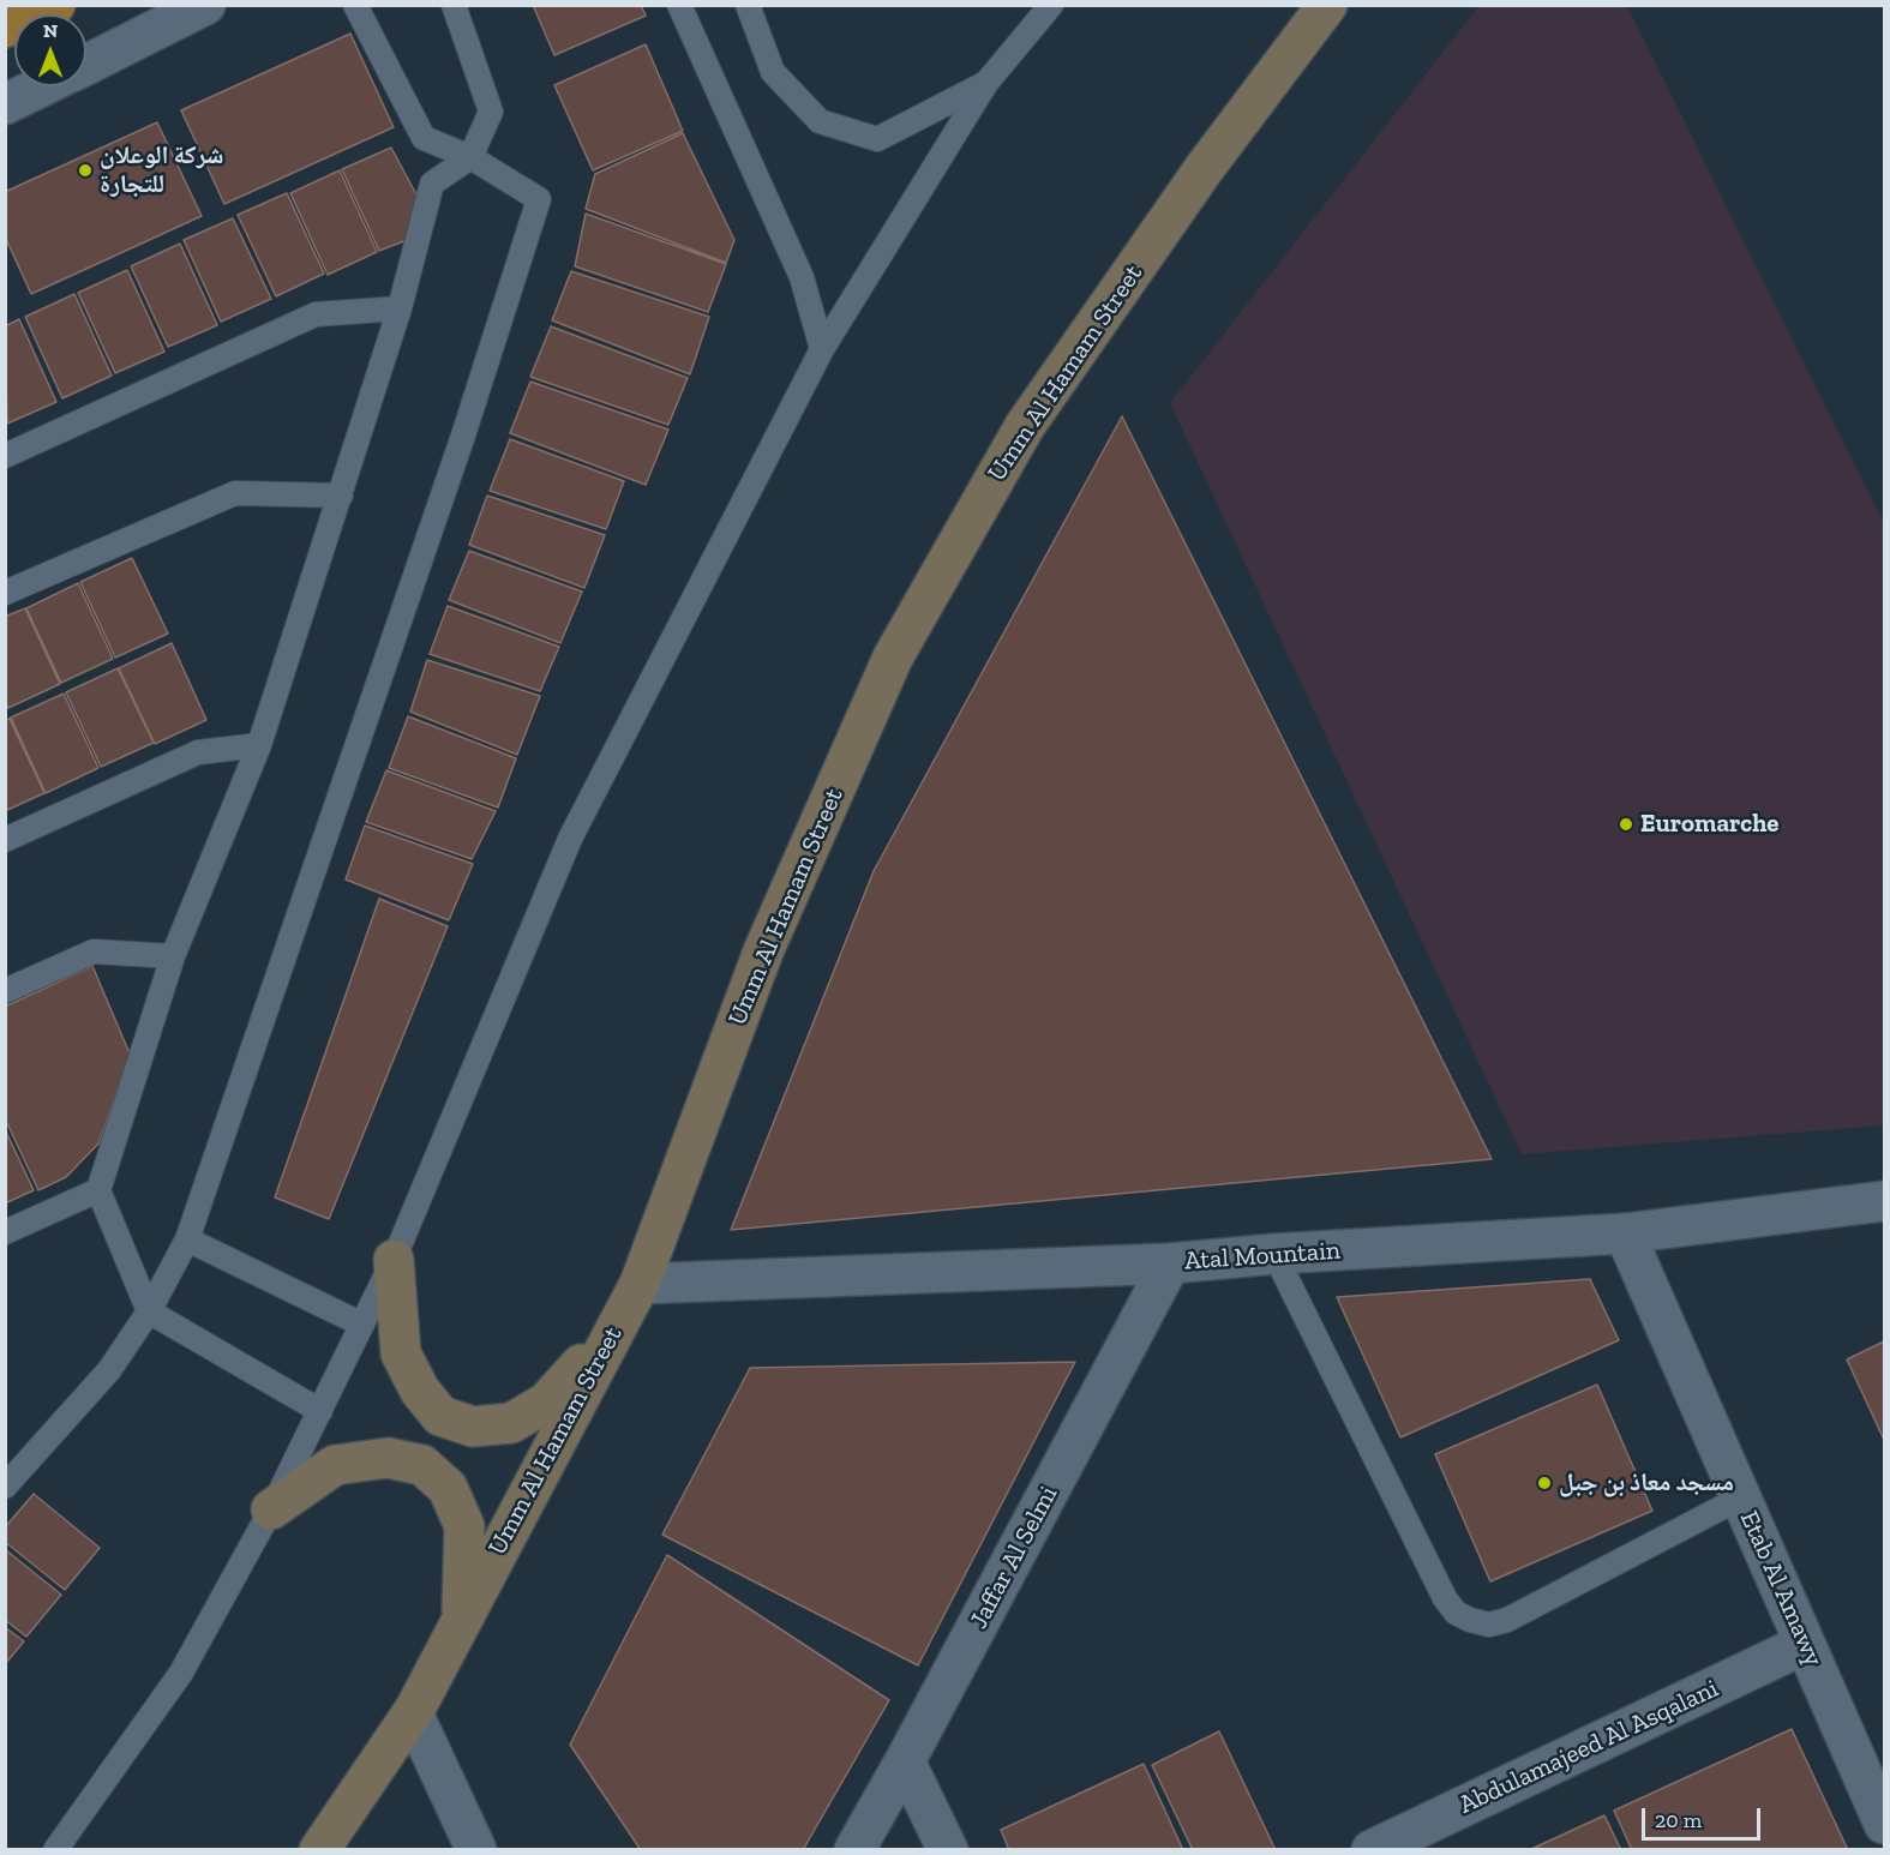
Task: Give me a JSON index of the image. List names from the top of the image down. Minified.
{"streets":{"main road":["Umm Al Hamam Street"],"street":["Atal Mountain","Jaffar Al Selmi","Etab Al Amawy","Abdulamajeed Al Asqalani"]},"crossings":[["Umm Al Hamam Street","Atal Mountain"],["Atal Mountain","Jaffar Al Selmi"],["Atal Mountain","Etab Al Amawy"],["Etab Al Amawy","Abdulamajeed Al Asqalani"]],"places":["شركة الوعلان للتجارة","Euromarche","مسجد معاذ بن جبل"],"scale_bar":"20 m","north":"top"}
